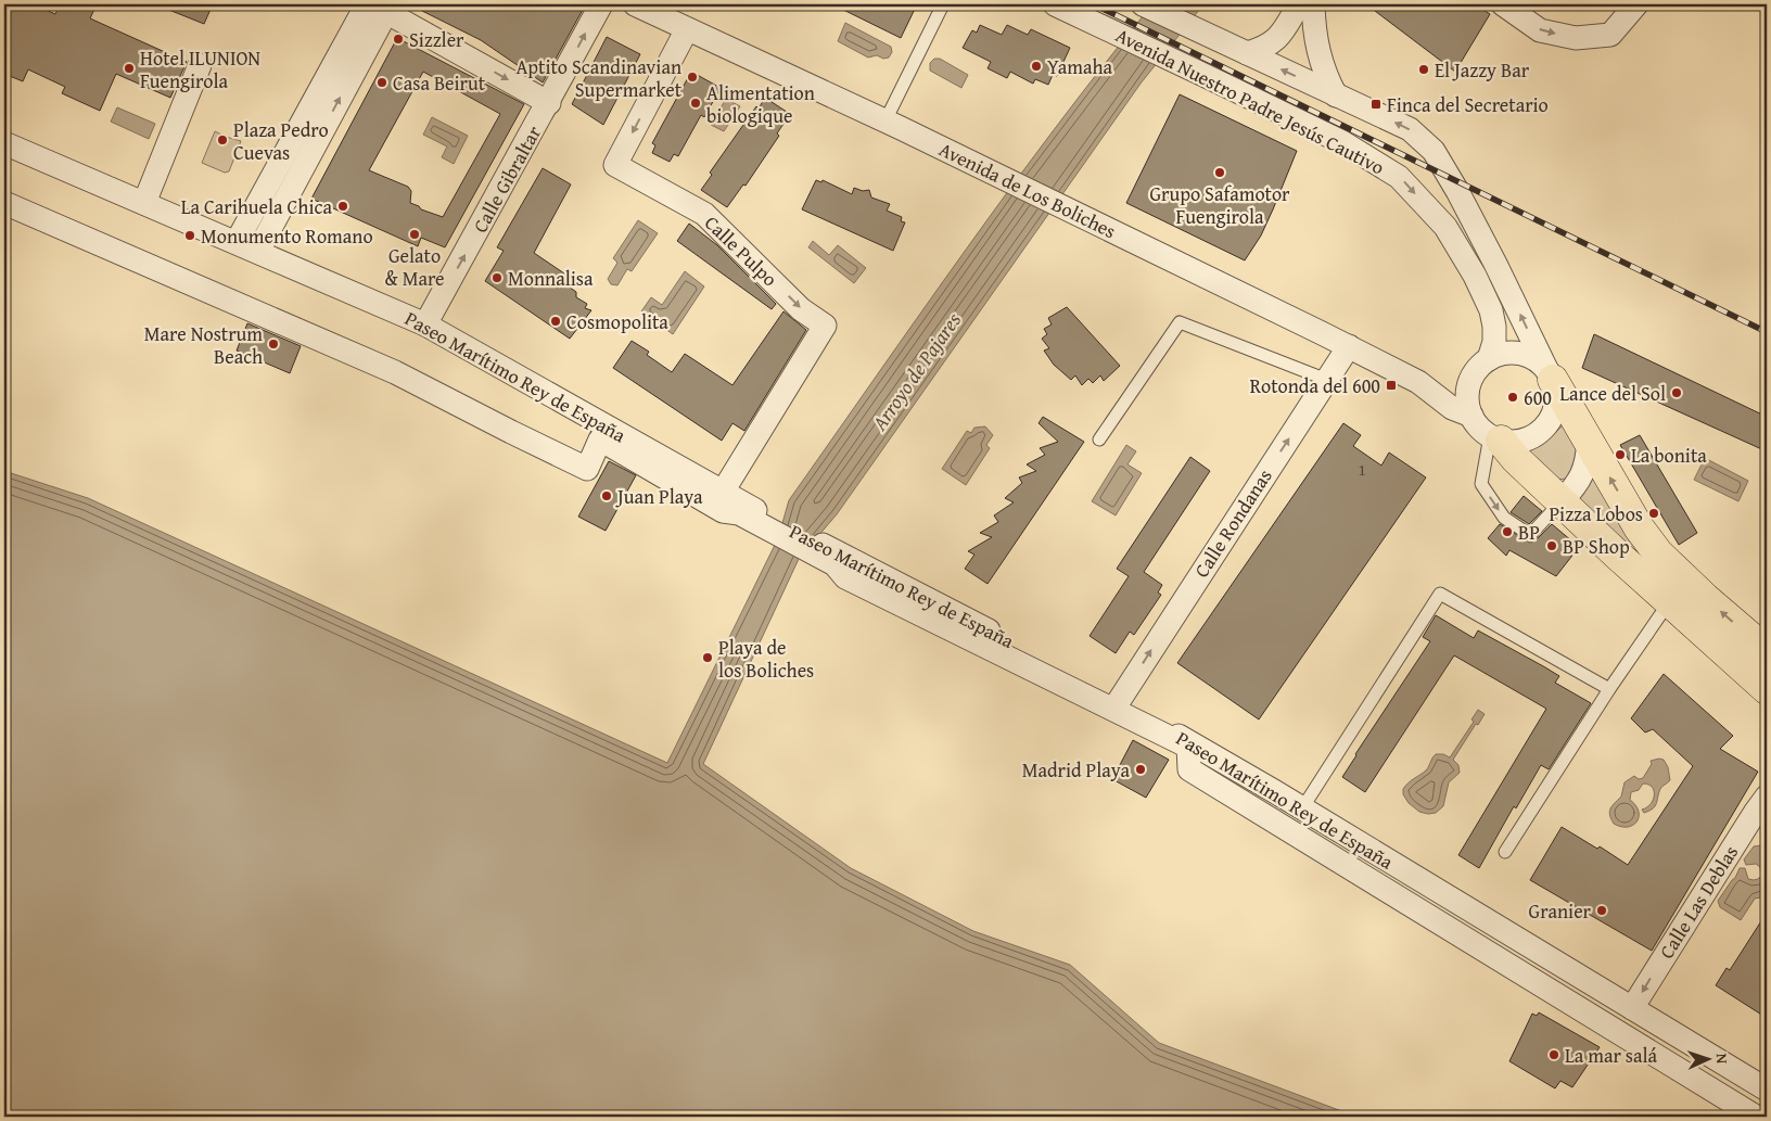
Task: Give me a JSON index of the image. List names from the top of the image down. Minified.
{"streets":{"street":["Avenida Nuestro Padre Jesús Cautivo","Calle Gibraltar","Avenida de Los Boliches","Calle Pulpo","Paseo Marítimo Rey de España","Calle Rondanas","Calle Las Deblas"]},"crossings":[["Avenida Nuestro Padre Jesús Cautivo","Avenida de Los Boliches"],["Calle Gibraltar","Paseo Marítimo Rey de España"],["Avenida de Los Boliches","Calle Pulpo"],["Avenida de Los Boliches","Calle Rondanas"],["Calle Pulpo","Paseo Marítimo Rey de España"],["Paseo Marítimo Rey de España","Calle Rondanas"],["Paseo Marítimo Rey de España","Calle Las Deblas"]],"one_way":["Calle Rondanas","Calle Las Deblas"],"water":["Arroyo de Pajares"],"places":{"other":["Sizzler","Yamaha","Hotel ILUNION Fuengirola","El Jazzy Bar","Aptito Scandinavian Supermarket","Casa Beirut","Alimentation biologique","Plaza Pedro Cuevas","Grupo Safamotor Fuengirola","La Carihuela Chica","Gelato & Mare","Monumento Romano","Monnalisa","Cosmopolita","Mare Nostrum Beach","Lance del Sol","600","La bonita","Juan Playa","Pizza Lobos","BP","BP Shop","Playa de los Boliches","Madrid Playa","Granier","La mar salá"],"transit":["Finca del Secretario","Rotonda del 600"]},"house_numbers":["1"],"north":"right"}
